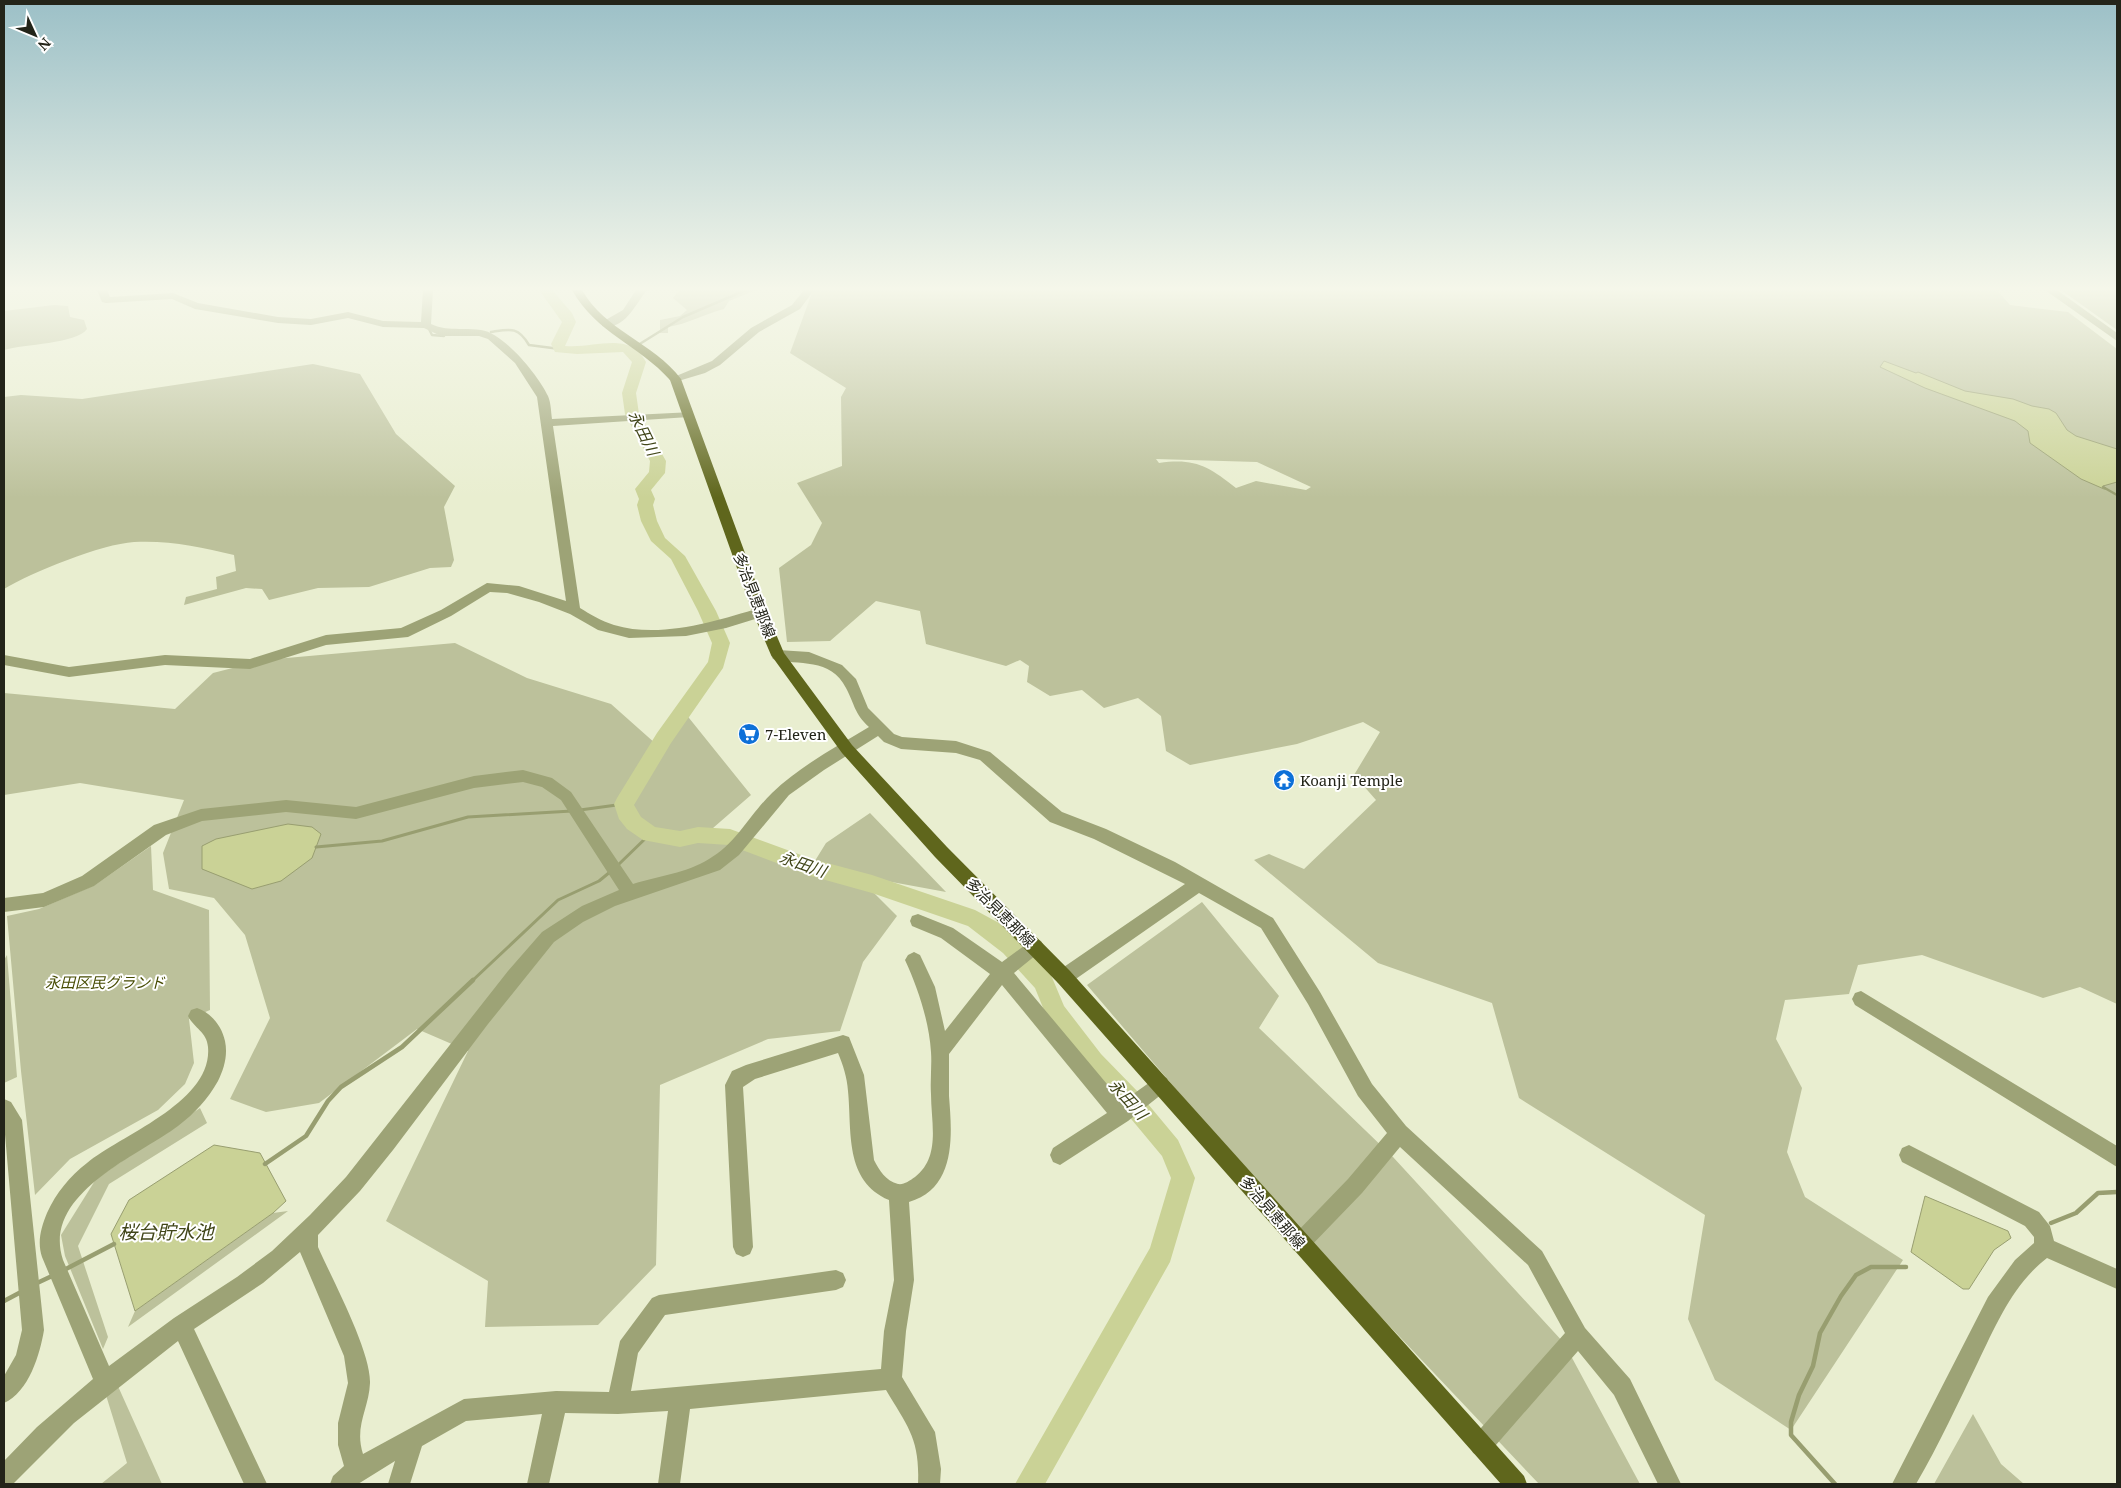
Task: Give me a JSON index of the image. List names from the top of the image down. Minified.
{"streets":{"main road":["多治見恵那線"]},"water":["永田川","桜台貯水池"],"parks":["永田区民グランド"],"places":{"supermarket":["7-Eleven"],"temple":["Koanji Temple"]},"north":"bottom right"}
